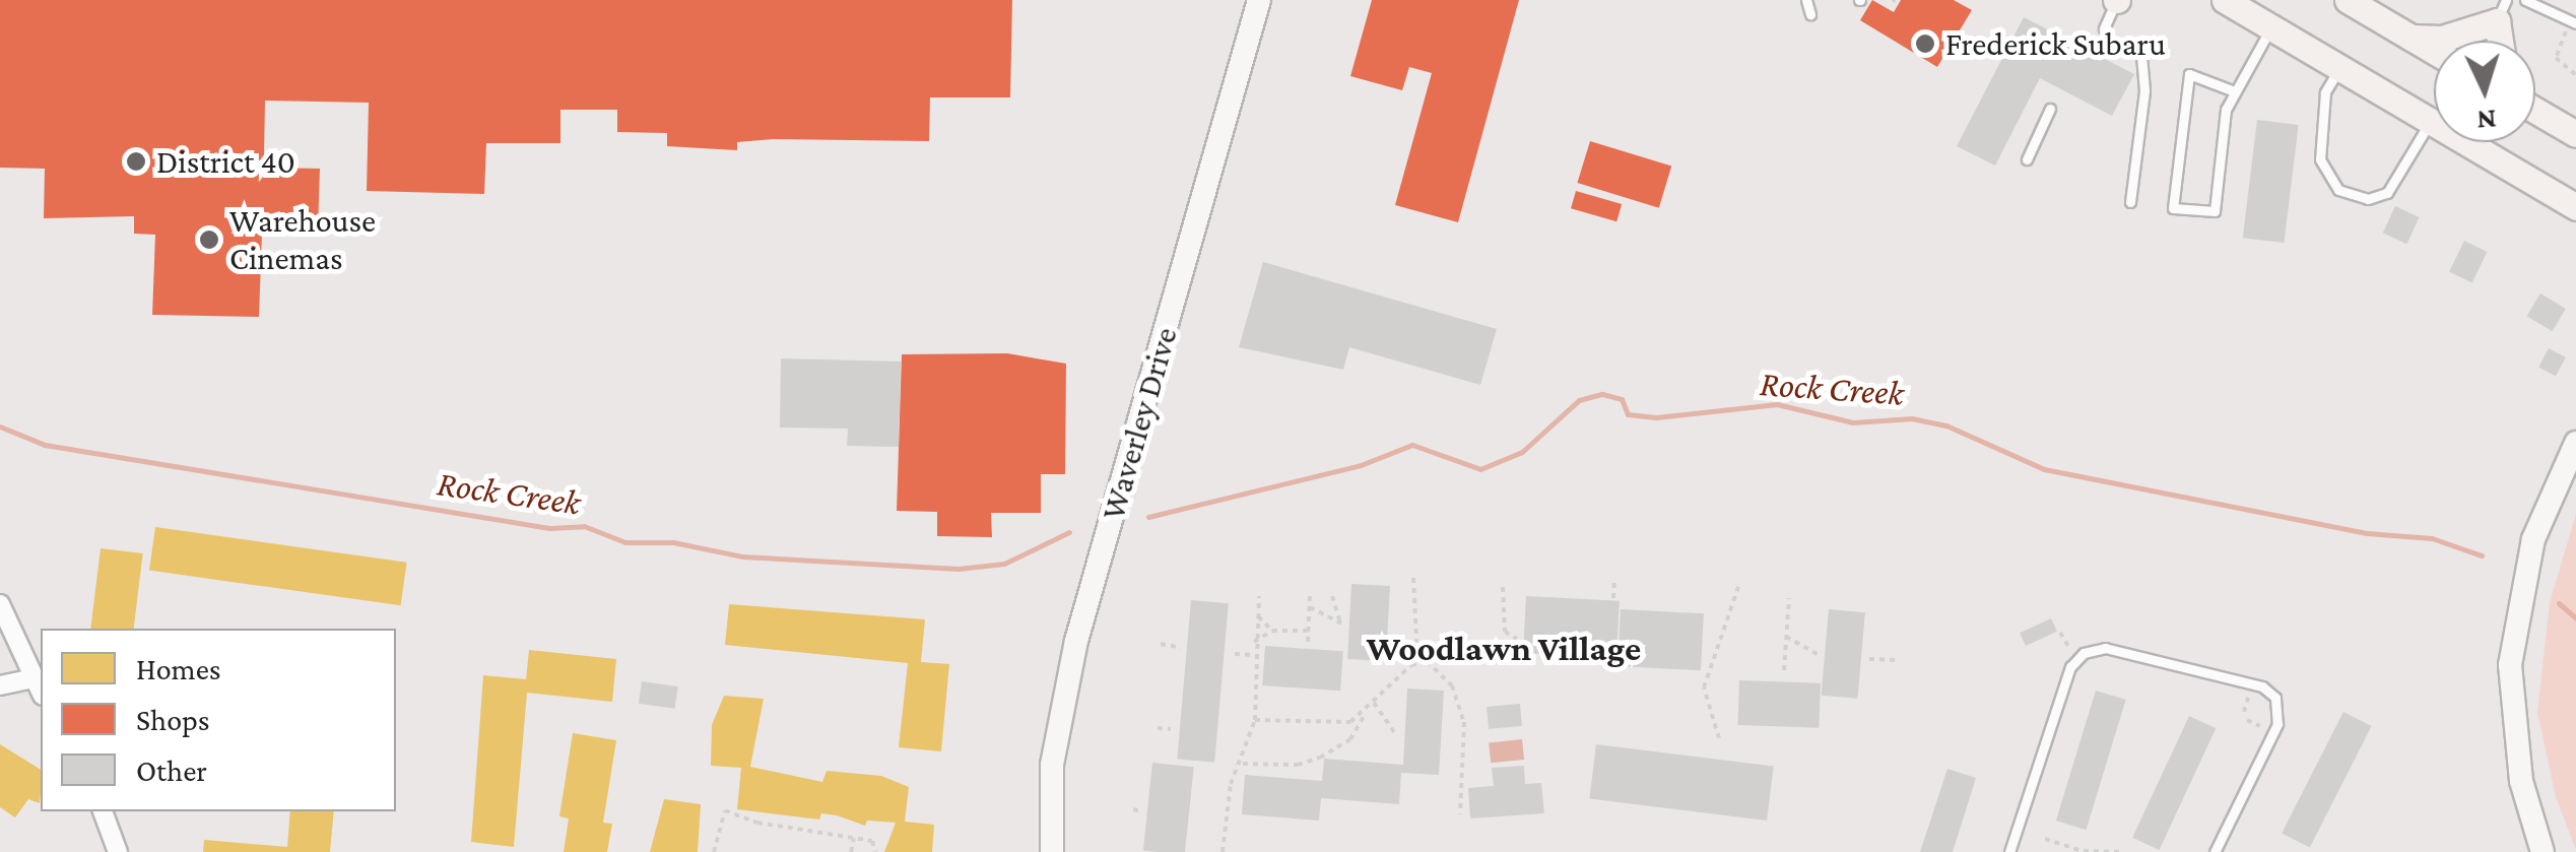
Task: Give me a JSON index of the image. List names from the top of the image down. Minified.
{"streets":{"street":["Waverley Drive"]},"districts":["Woodlawn Village"],"water":["Rock Creek"],"places":["Frederick Subaru","District 40","Warehouse Cinemas"],"legend":["Homes","Shops","Other"],"north":"bottom"}
